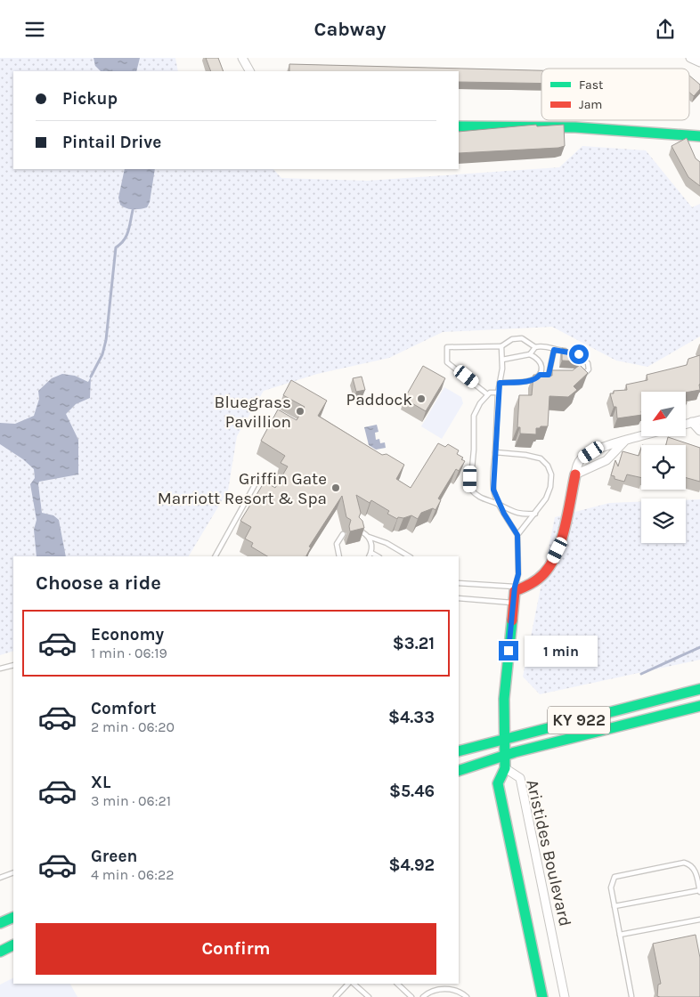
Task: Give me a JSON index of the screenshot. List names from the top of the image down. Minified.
{"streets":{"main road":["KY 922","Aristides Boulevard"]},"places":["Paddock","Bluegrass Pavillion","Griffin Gate Marriott Resort & Spa"],"legend":["Fast","Jam"],"north":"bottom left","page":{"header":"Cabway","banner":["Pickup","Pintail Drive"],"heading":"Choose a ride","list":[{"name":"Economy","note":"1 min · 06:19","value":"$3.21"},{"name":"Comfort","note":"2 min · 06:20","value":"$4.33"},{"name":"XL","note":"3 min · 06:21","value":"$5.46"},{"name":"Green","note":"4 min · 06:22","value":"$4.92"}],"bubble":"1 min","buttons":"Confirm"}}
